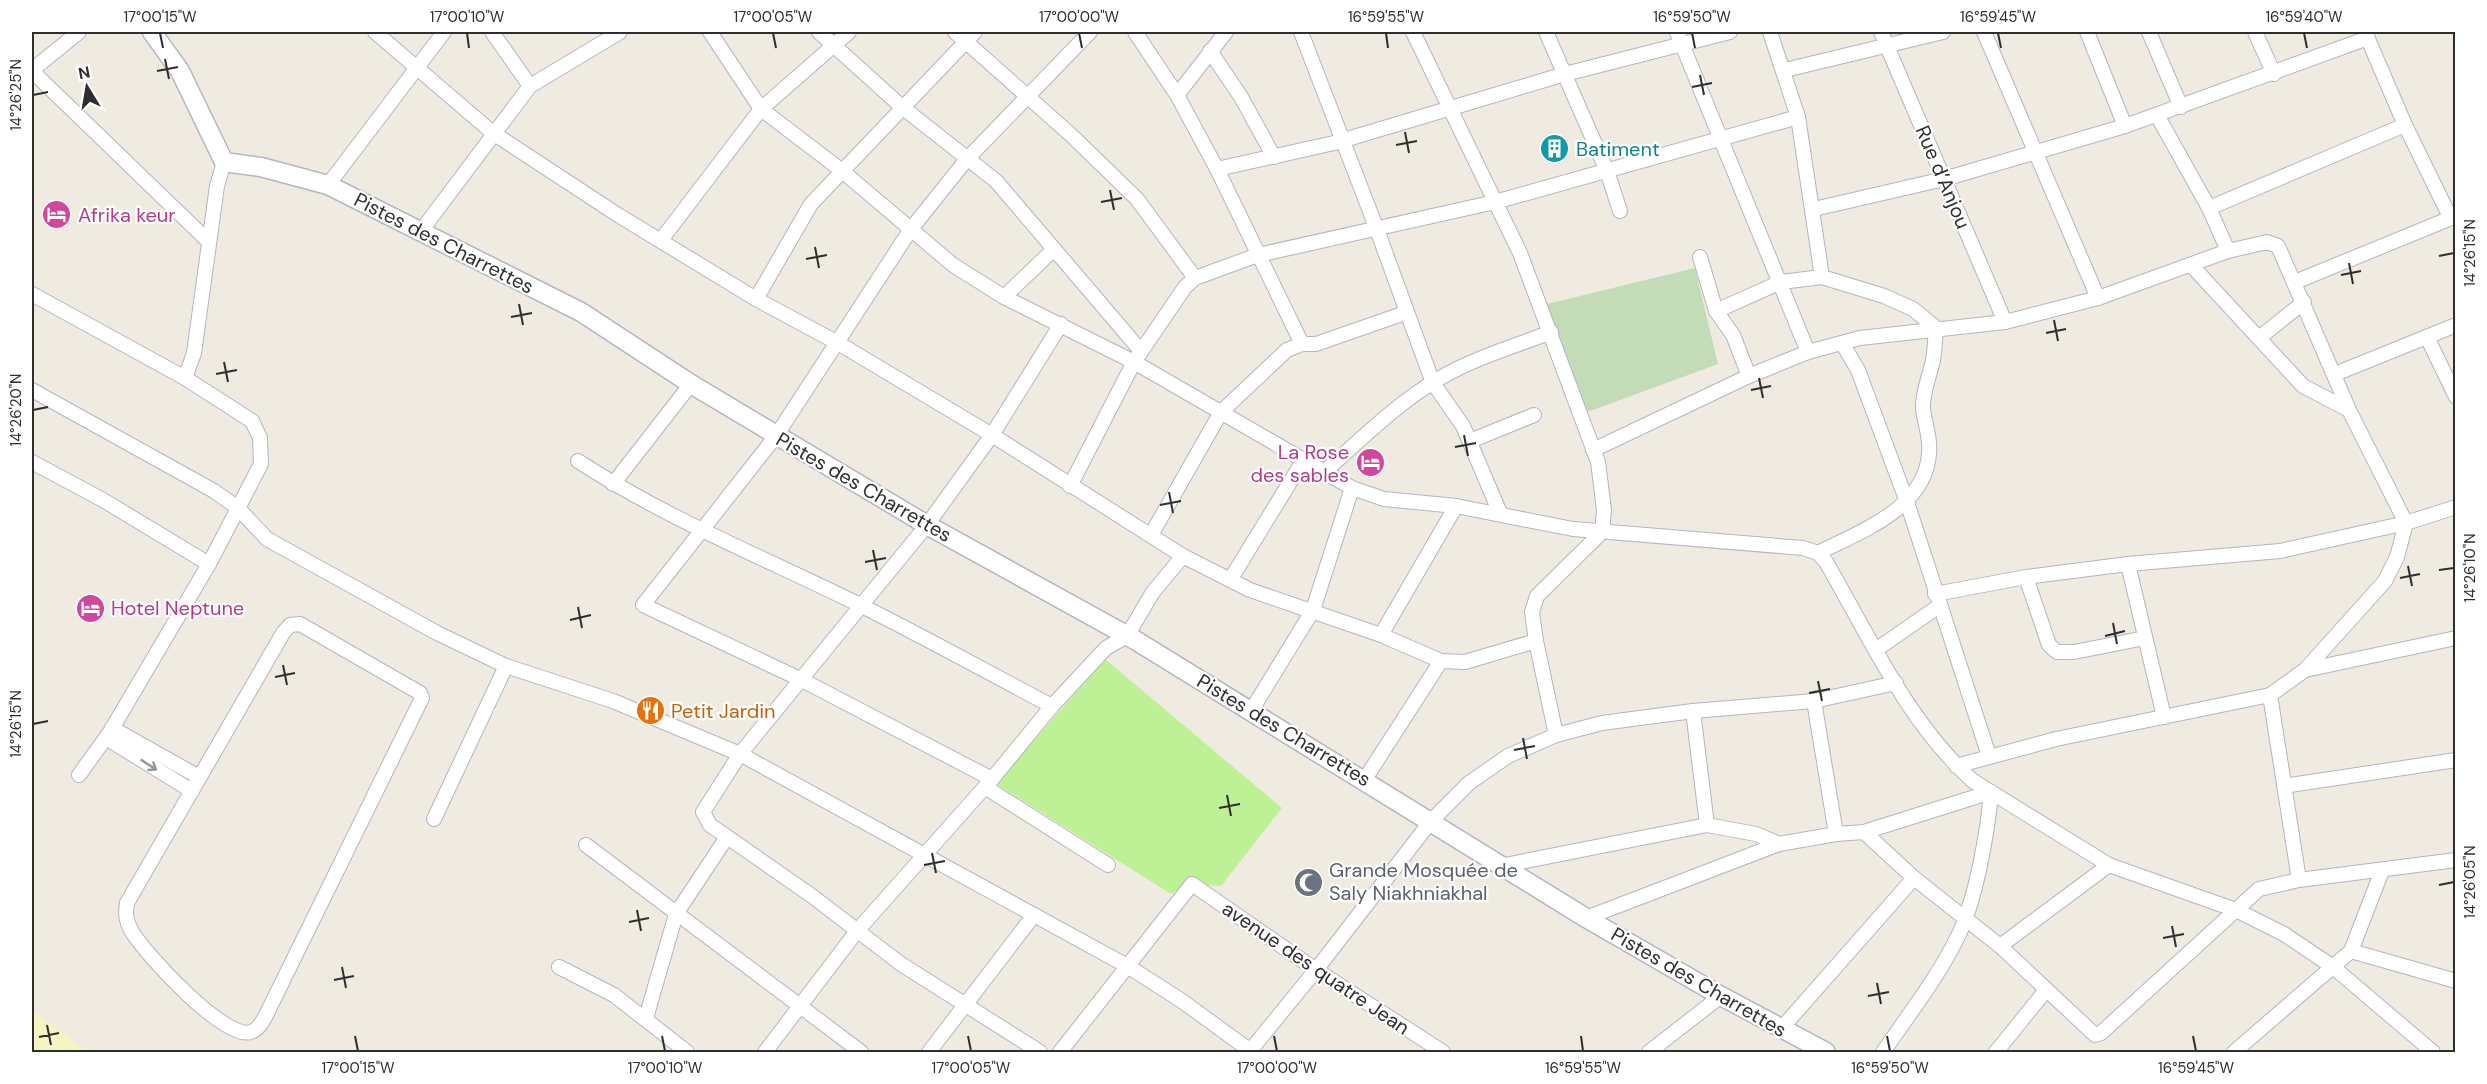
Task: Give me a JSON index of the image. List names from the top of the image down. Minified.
{"streets":{"main road":["Pistes des Charrettes"],"street":["Rue d’Anjou","avenue des quatre Jean"]},"places":{"building":["Batiment"],"hotel":["Afrika keur","La Rose des sables","Hotel Neptune"],"restaurant":["Petit Jardin"],"mosque":["Grande Mosquée de Saly Niakhniakhal"]},"north":"top","coordinates":["17°00'15\"W","17°00'10\"W","17°00'05\"W","17°00'00\"W","16°59'55\"W","16°59'50\"W","16°59'45\"W","16°59'40\"W","14°26'25\"N","14°26'15\"N","14°26'20\"N","14°26'10\"N","14°26'05\"N"]}
